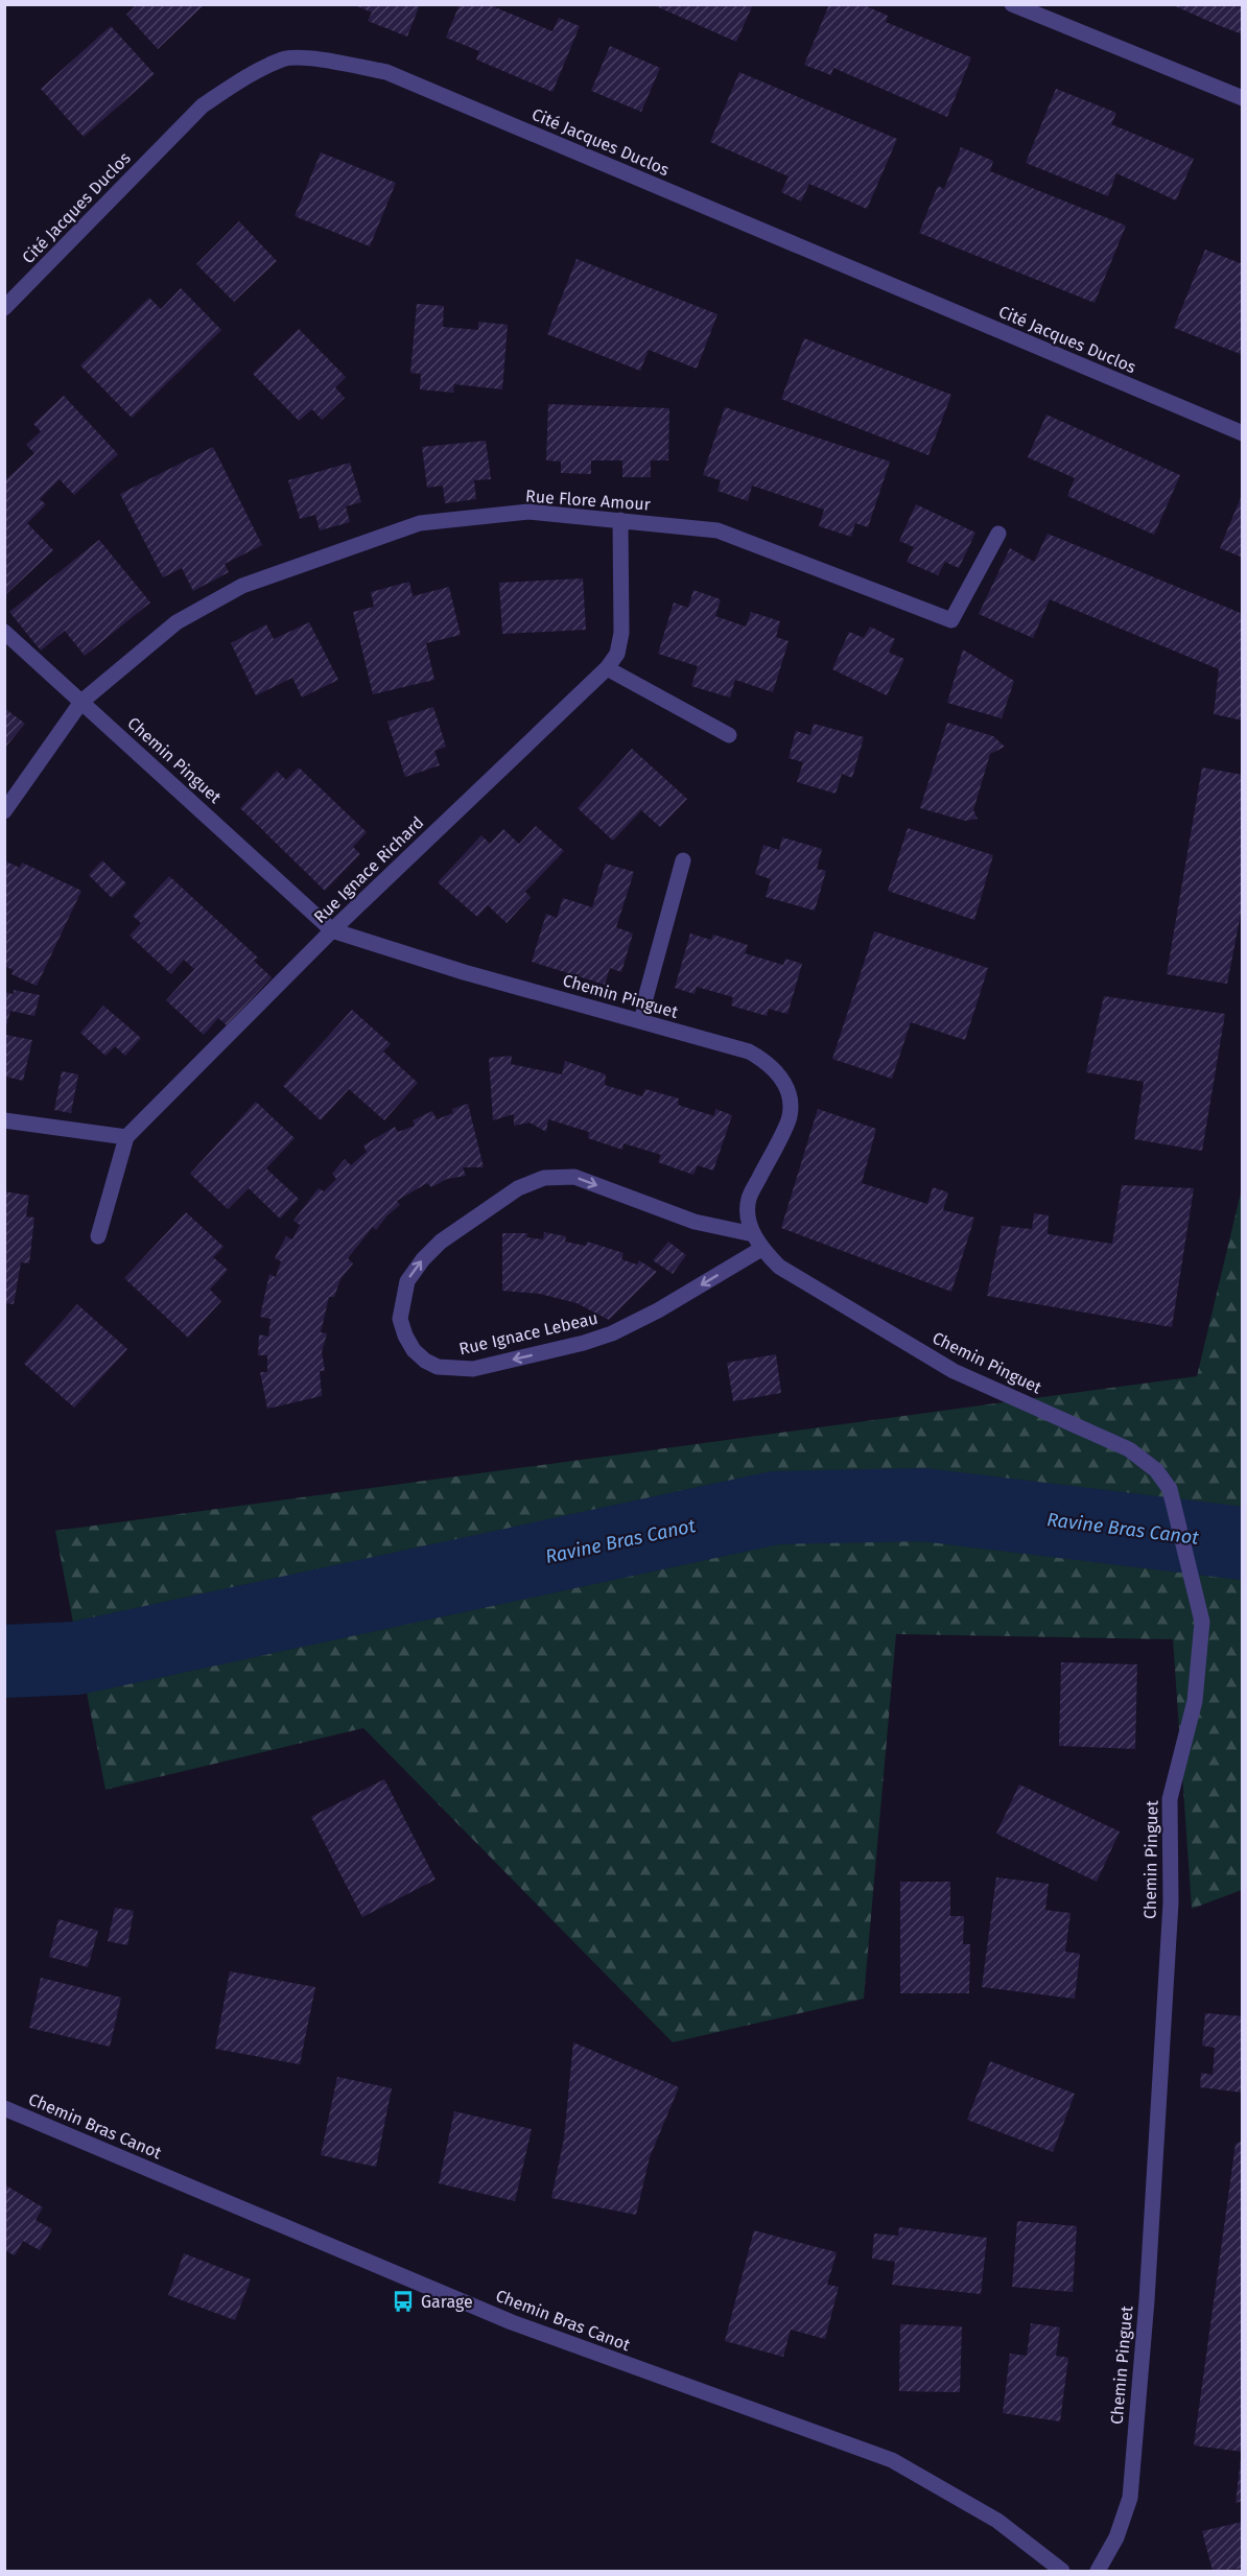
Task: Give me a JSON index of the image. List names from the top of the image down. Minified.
{"streets":{"street":["Cité Jacques Duclos","Rue Flore Amour","Chemin Pinguet","Rue Ignace Richard","Rue Ignace Lebeau","Chemin Bras Canot"]},"crossings":[["Rue Flore Amour","Chemin Pinguet"],["Rue Flore Amour","Rue Ignace Richard"],["Chemin Pinguet","Rue Ignace Richard"],["Chemin Pinguet","Rue Ignace Lebeau"]],"water":["Ravine Bras Canot"],"places":{"bus stop":["Garage"]}}
